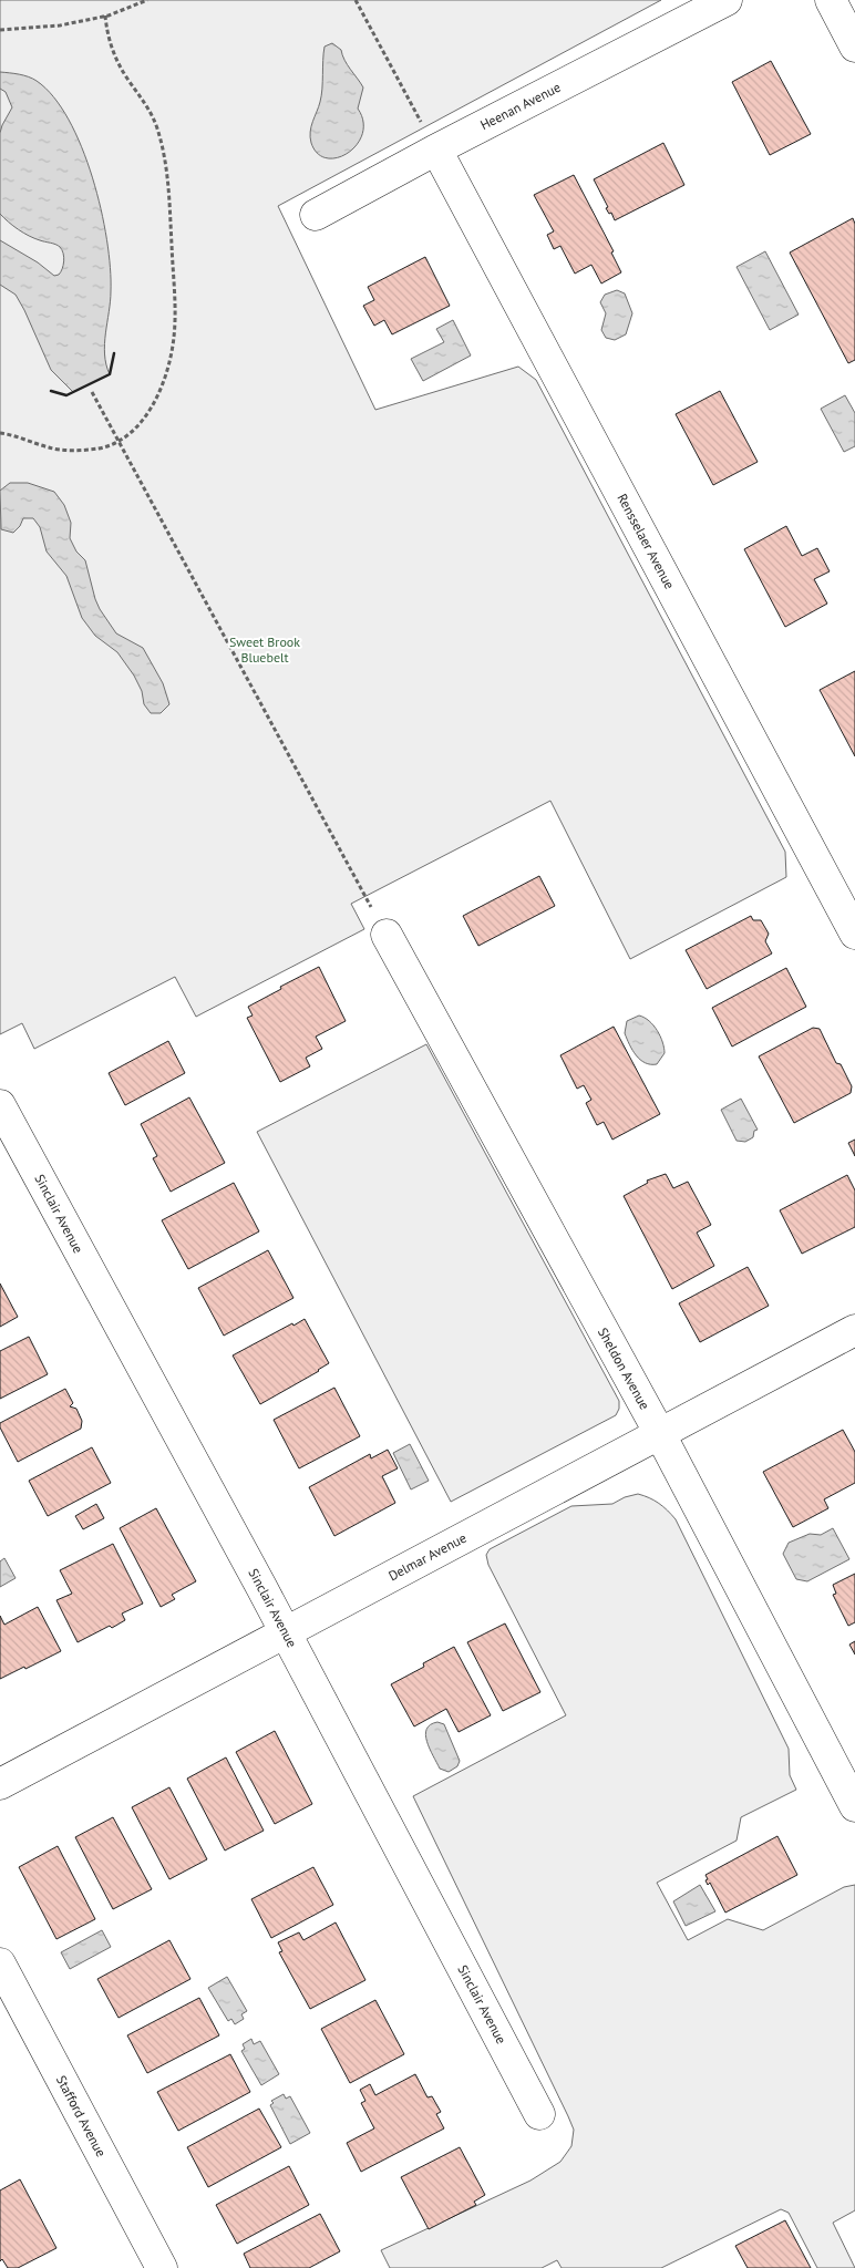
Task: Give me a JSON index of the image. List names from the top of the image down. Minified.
{"streets":{"street":["Heenan Avenue","Rensselaer Avenue","Sinclair Avenue","Sheldon Avenue","Delmar Avenue","Stafford Avenue"]},"crossings":[["Heenan Avenue","Rensselaer Avenue"],["Sinclair Avenue","Delmar Avenue"],["Sheldon Avenue","Delmar Avenue"]],"parks":["Sweet Brook Bluebelt"]}
